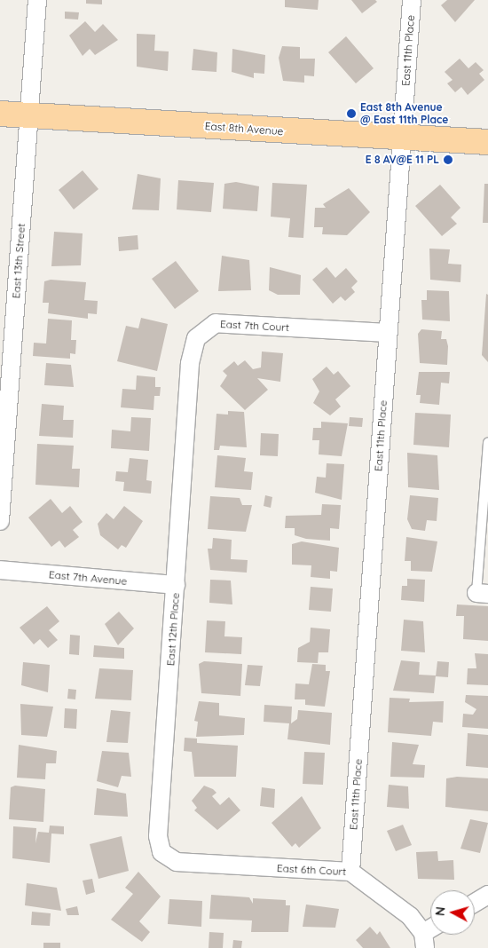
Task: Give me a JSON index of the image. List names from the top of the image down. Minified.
{"streets":{"main road":["East 8th Avenue"],"street":["East 11th Place","East 13th Street","East 7th Court","East 7th Avenue","East 12th Place","East 6th Court"]},"crossings":[["East 11th Place","East 8th Avenue"],["East 11th Place","East 7th Court"],["East 11th Place","East 6th Court"],["East 8th Avenue","East 13th Street"],["East 7th Court","East 12th Place"],["East 7th Avenue","East 12th Place"],["East 12th Place","East 6th Court"]],"places":["East 8th Avenue @ East 11th Place","E 8 AV@E 11 PL"],"north":"left"}
